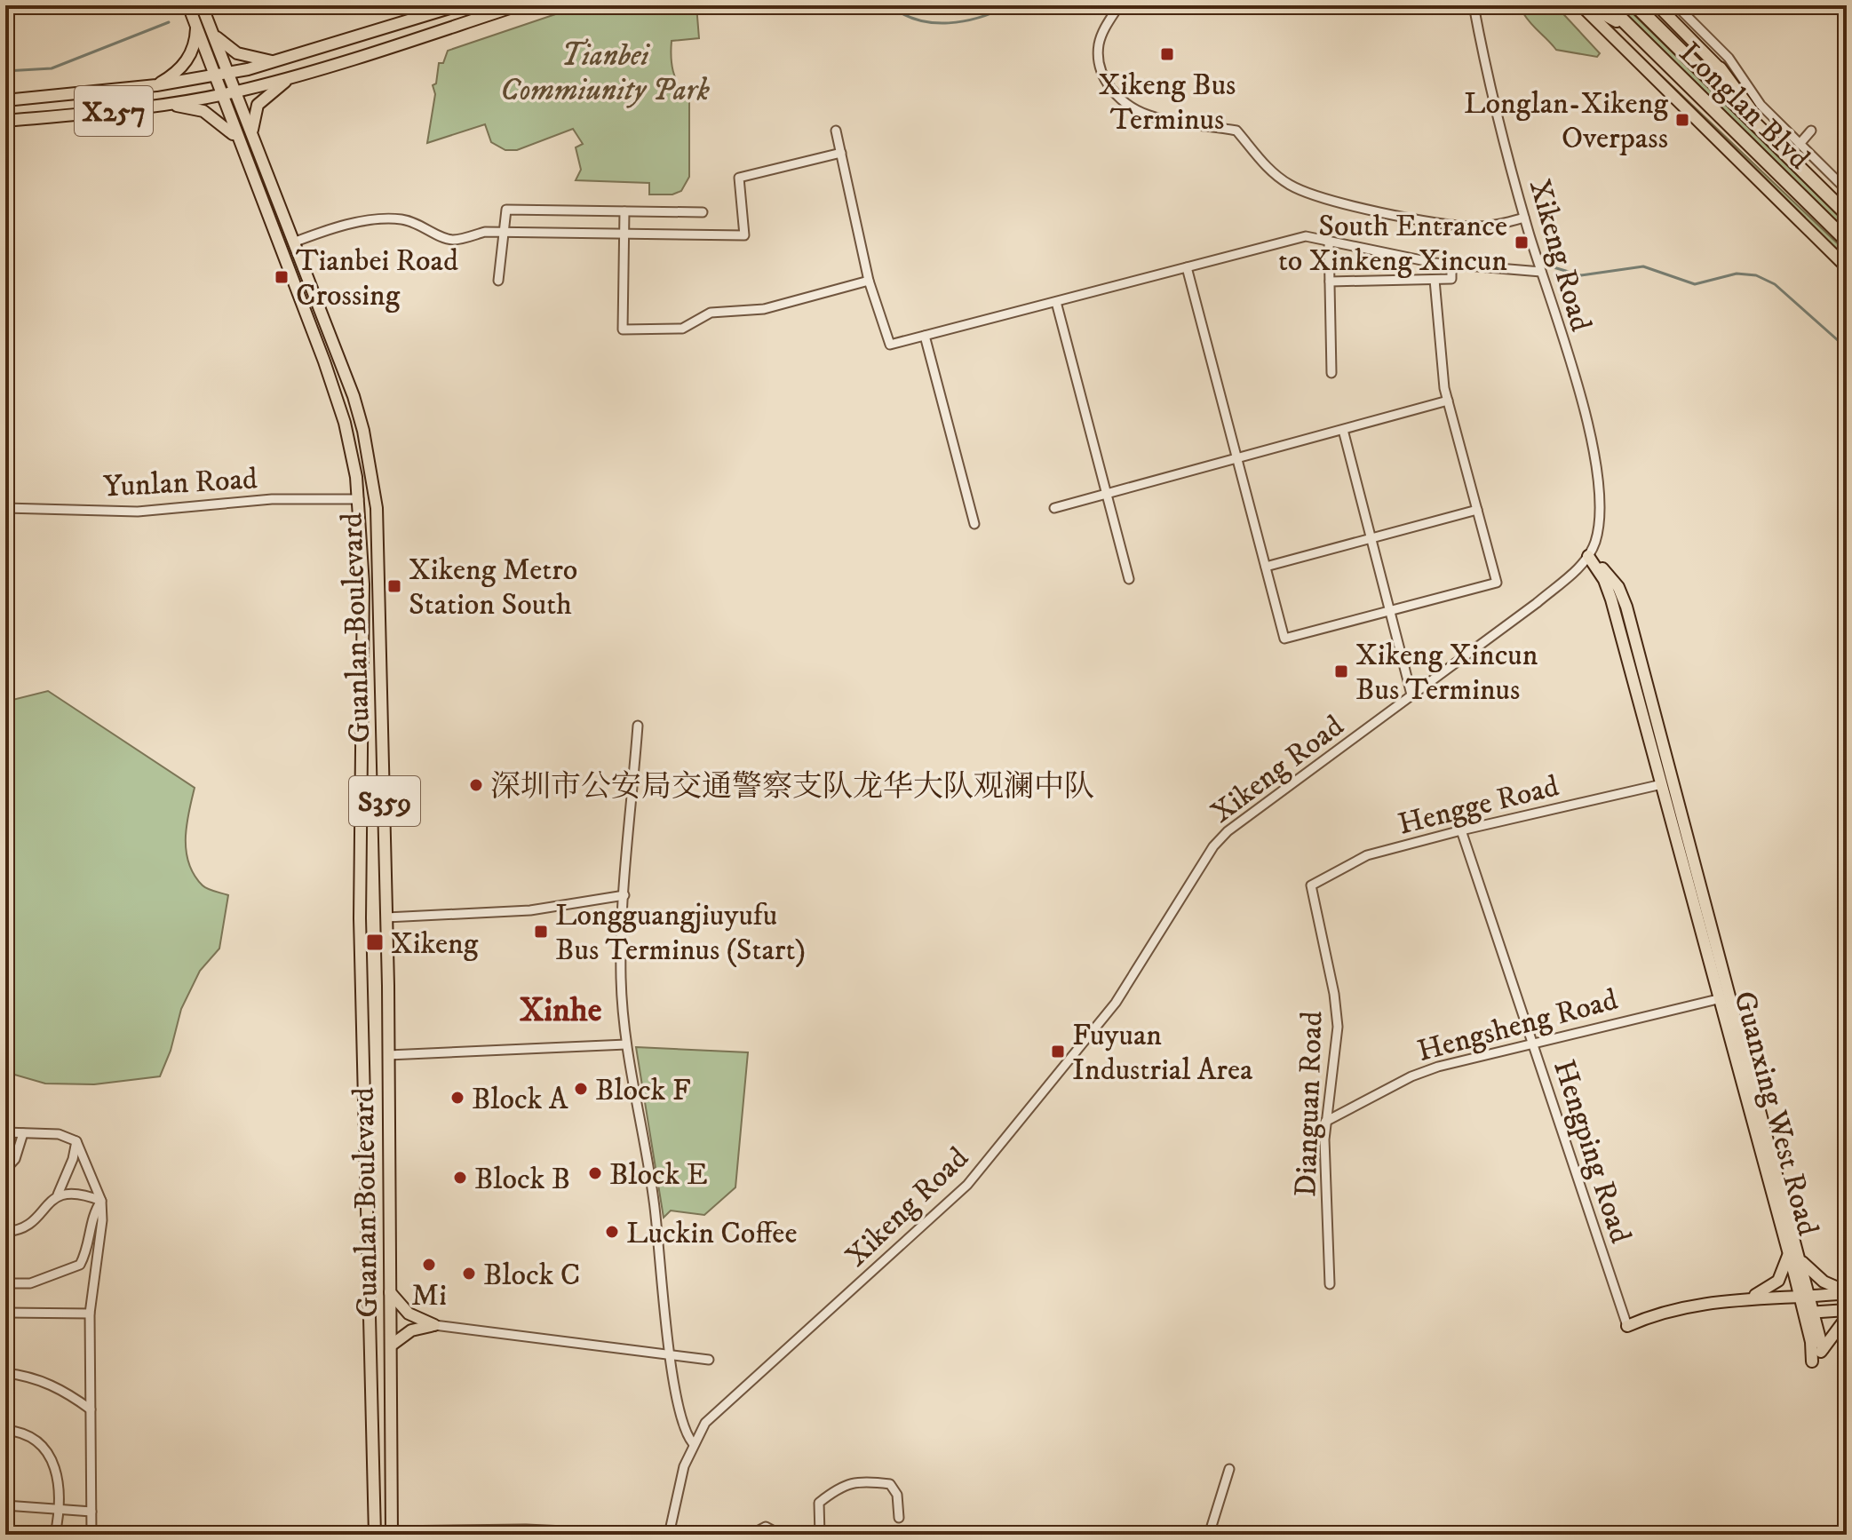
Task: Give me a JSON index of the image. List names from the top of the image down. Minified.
{"streets":{"highway":["Longlan Blvd"],"main road":["X257","Guanlan Boulevard","S359","Guanxing West Road"],"street":["Xikeng Road","Yunlan Road","Hengge Road","Hengsheng Road","Dianguan Road","Hengping Road"]},"crossings":[["X257","Guanlan Boulevard"],["Xikeng Road","Guanxing West Road"],["Yunlan Road","Guanlan Boulevard"],["Hengge Road","Dianguan Road"],["Hengge Road","Guanxing West Road"],["Hengge Road","Hengping Road"],["Hengsheng Road","Dianguan Road"],["Hengsheng Road","Guanxing West Road"],["Hengsheng Road","Hengping Road"]],"districts":["Xinhe"],"parks":["Tianbei Commiunity Park"],"places":{"transit":["Xikeng Bus Terminus","Longlan-Xikeng Overpass","South Entrance to Xinkeng Xincun","Tianbei Road Crossing","Xikeng Metro Station South","Xikeng Xincun Bus Terminus","Longguangjiuyufu Bus Terminus (Start)","Xikeng","Fuyuan Industrial Area"],"other":["深圳市公安局交通警察支队龙华大队观澜中队","Block F","Block A","Block E","Block B","Luckin Coffee","Mi","Block C"]}}
